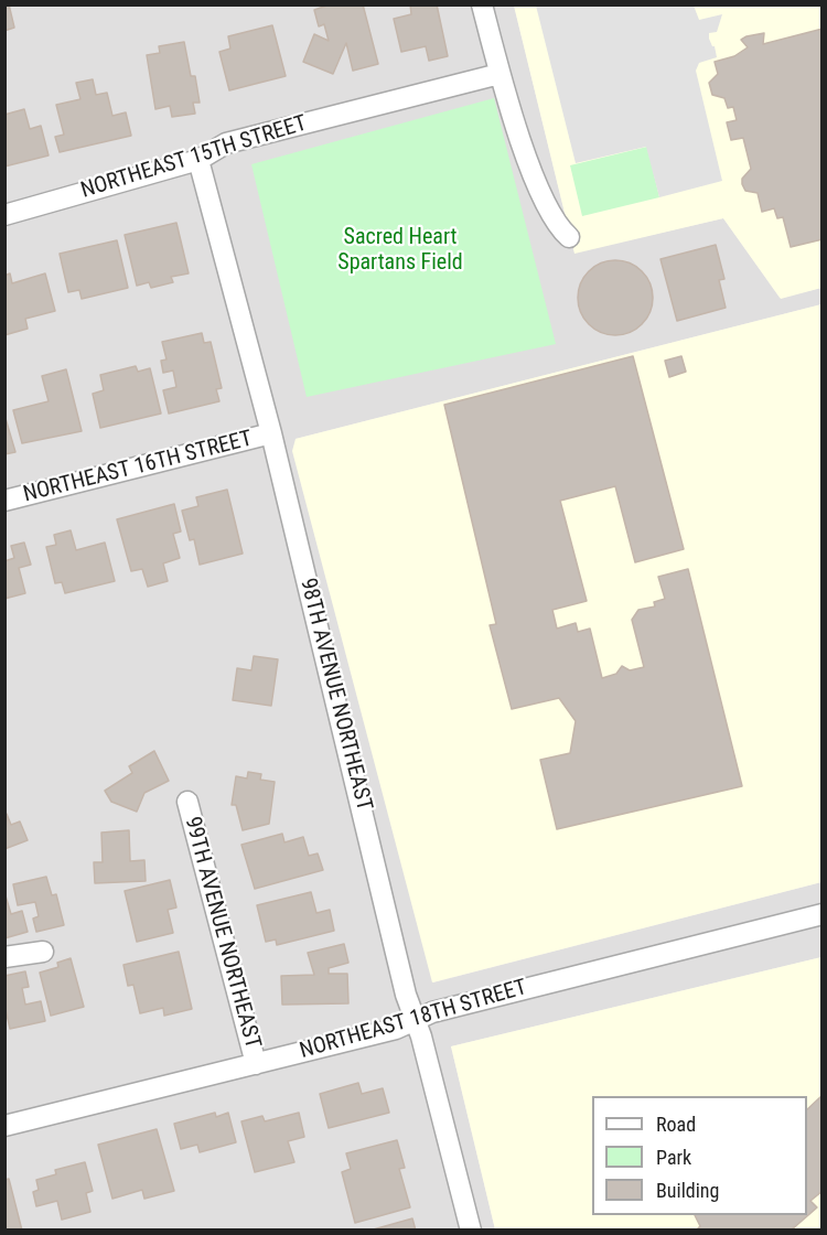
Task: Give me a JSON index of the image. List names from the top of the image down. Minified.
{"streets":{"street":["NORTHEAST 15TH STREET","NORTHEAST 16TH STREET","98TH AVENUE NORTHEAST","99TH AVENUE NORTHEAST","NORTHEAST 18TH STREET"]},"crossings":[["NORTHEAST 15TH STREET","98TH AVENUE NORTHEAST"],["NORTHEAST 16TH STREET","98TH AVENUE NORTHEAST"],["98TH AVENUE NORTHEAST","NORTHEAST 18TH STREET"],["99TH AVENUE NORTHEAST","NORTHEAST 18TH STREET"]],"parks":["Sacred Heart Spartans Field"],"legend":["Road","Park","Building"]}
